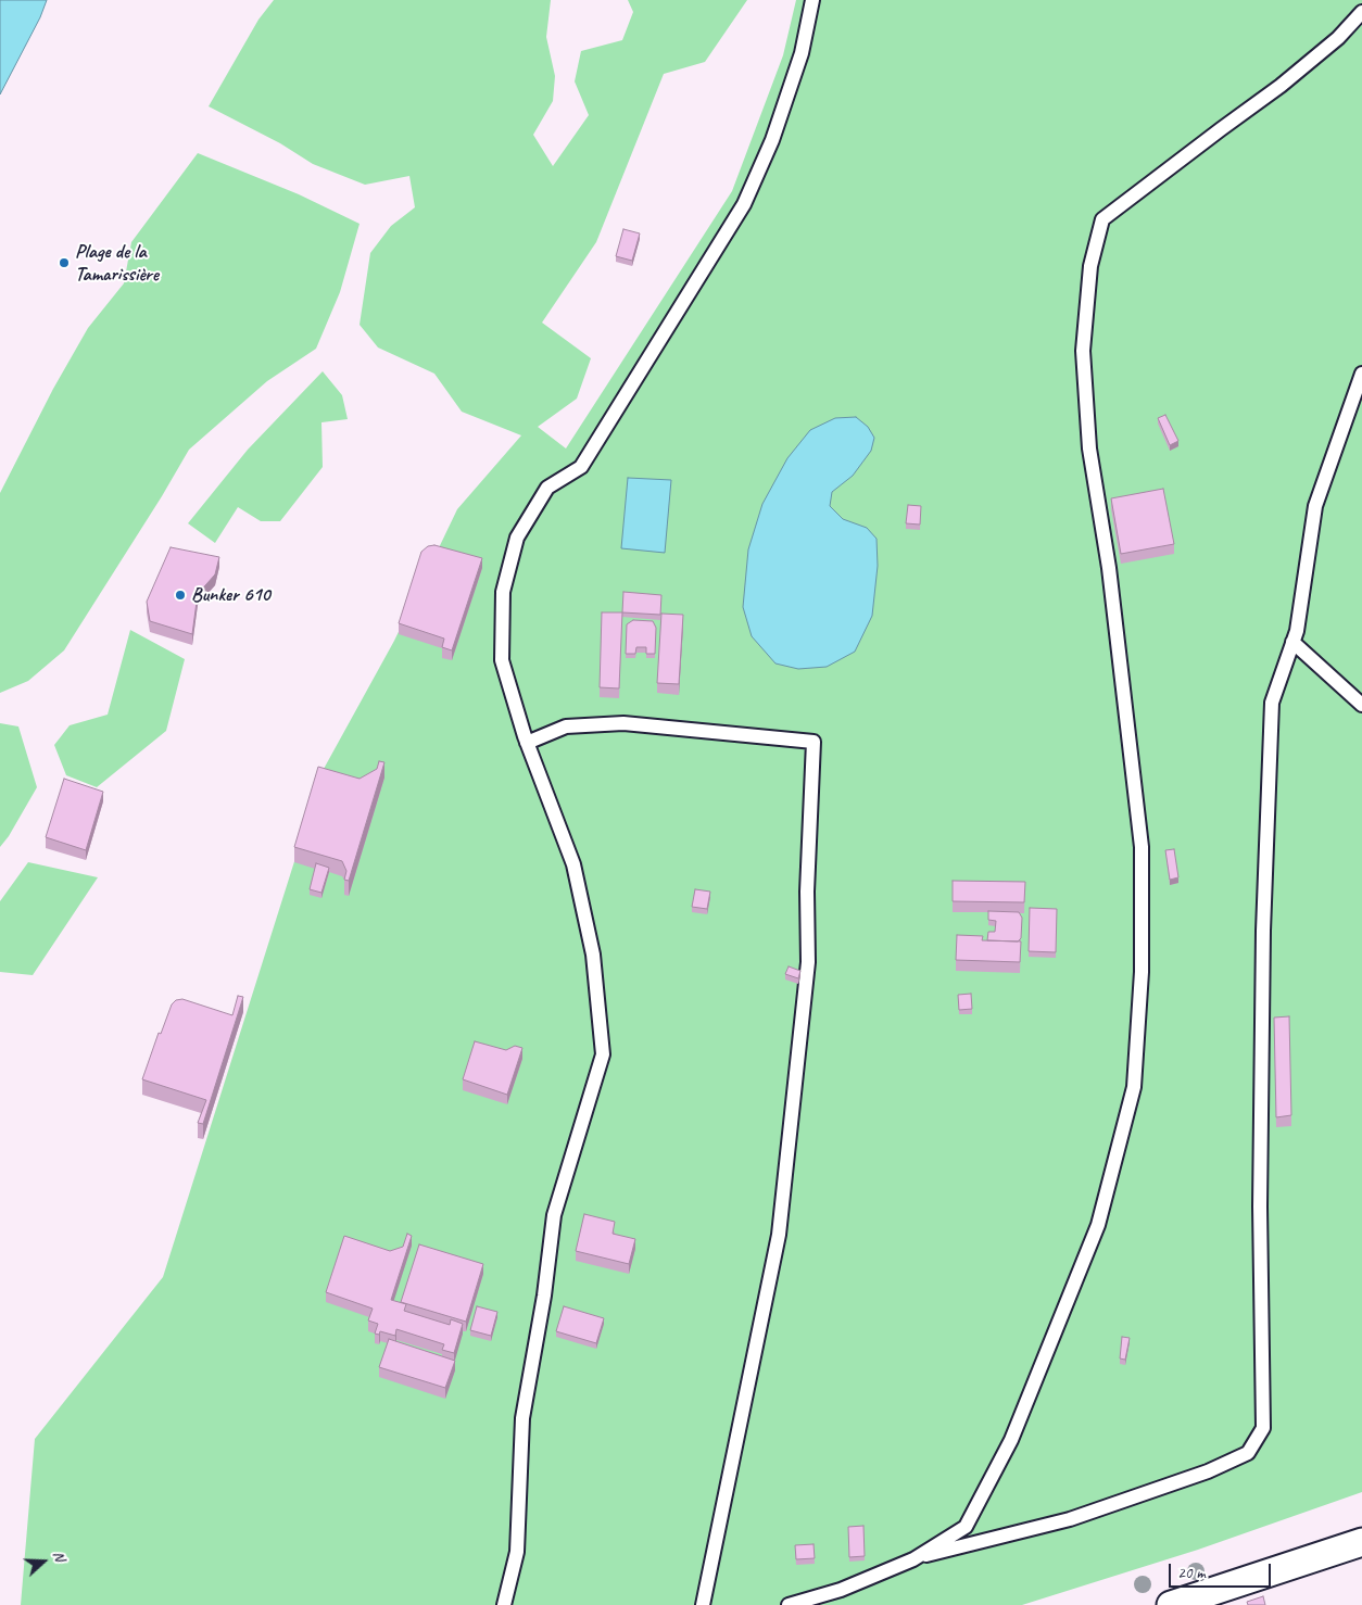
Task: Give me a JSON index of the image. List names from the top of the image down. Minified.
{"places":["Plage de la Tamarissière","Bunker 610"],"scale_bar":"20 m","north":"right"}
